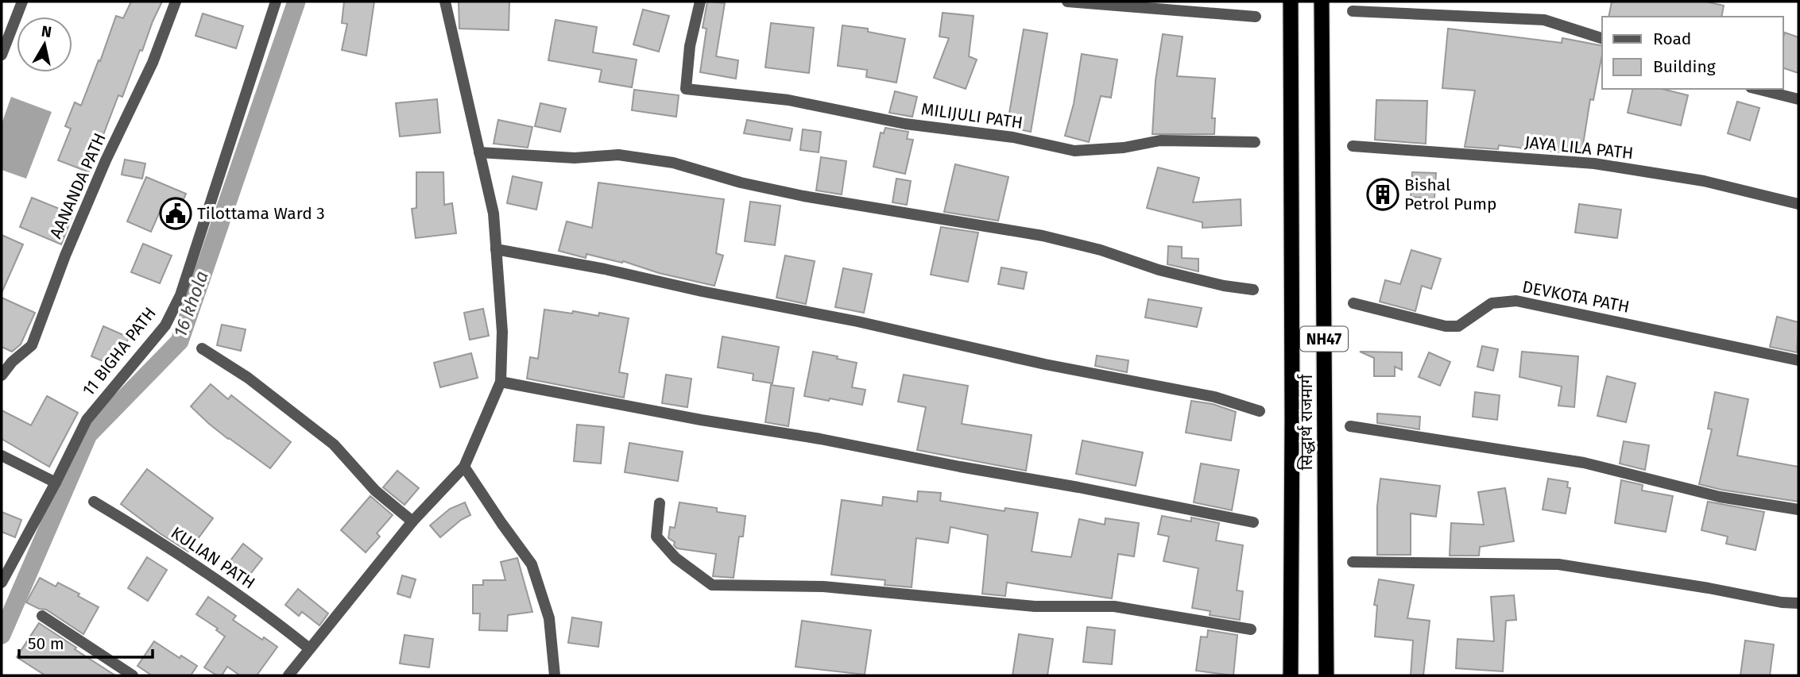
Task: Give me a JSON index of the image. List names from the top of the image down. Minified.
{"streets":{"highway":["NH47","सिद्धार्थ राजमार्ग"],"street":["MILIJULI PATH","JAYA LILA PATH","AANANDA PATH","DEVKOTA PATH","11 BIGHA PATH","KULIAN PATH"]},"water":["16 khola"],"places":{"building":["Bishal Petrol Pump"],"public building":["Tilottama Ward 3"]},"legend":["Road","Building"],"scale_bar":"50 m","north":"top"}
